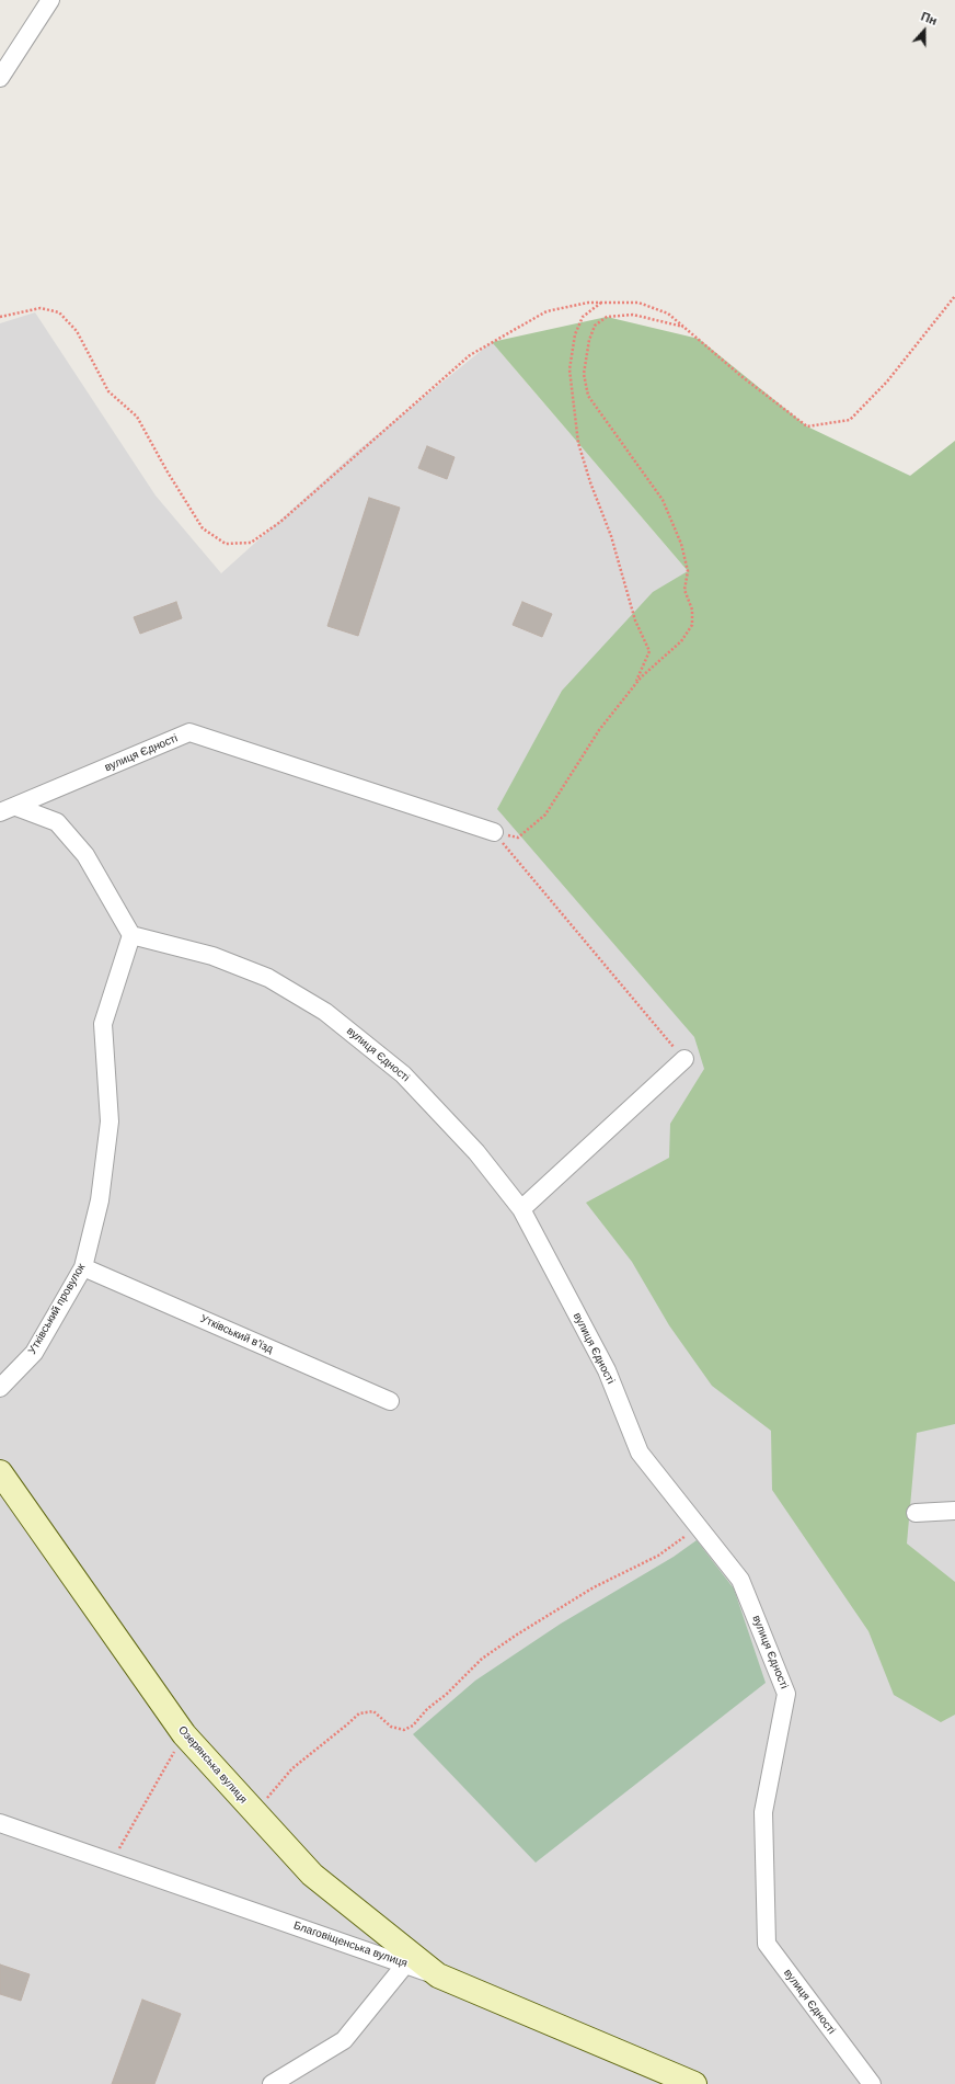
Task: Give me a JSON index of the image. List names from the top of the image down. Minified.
{"streets":{"street":["вулиця Єдності","Утківський провулок","Утківський в'їзд","Озерянська вулиця","Благовіщенська вулиця"]},"crossings":[["вулиця Єдності","Утківський провулок"],["Утківський провулок","Утківський в'їзд"],["Озерянська вулиця","Благовіщенська вулиця"]],"north":"top"}
